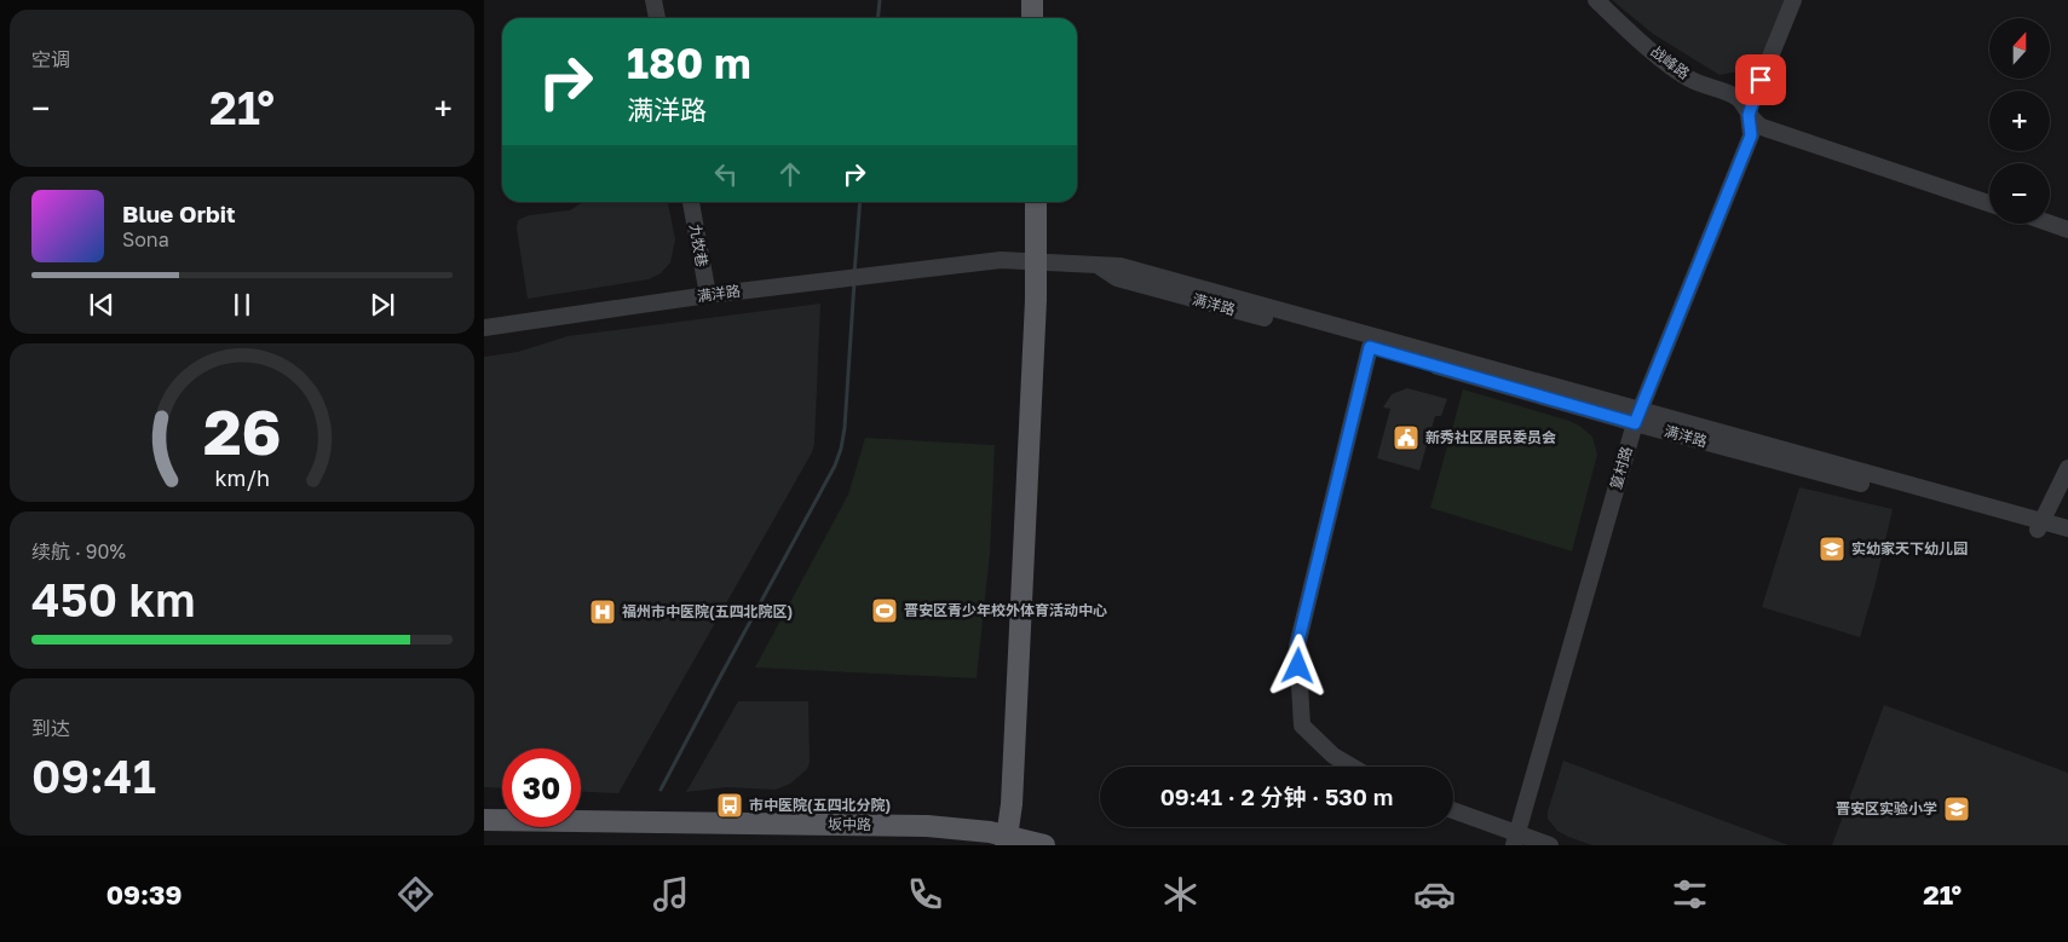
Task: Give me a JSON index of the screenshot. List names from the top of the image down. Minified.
{"streets":{"main road":["坂中路"],"street":["战峰路","九牧巷","满洋路","篁村路"]},"crossings":[["战峰路","篁村路"],["九牧巷","满洋路"],["满洋路","篁村路"]],"places":{"public building":["新秀社区居民委员会"],"school or university":["实幼家天下幼儿园","晋安区实验小学"],"sports":["晋安区青少年校外体育活动中心"],"hospital":["福州市中医院(五四北院区)"],"bus stop":["市中医院(五四北分院)"]},"north":"top","page":{"tile":["空调",["续航 · 90%","450 km"],["到达","09:41"]],"map_buttons":["+","−"],"turn":["180 m","满洋路"],"heat":["−","21°","+"],"song":["Blue Orbit","Sona"],"limit":"30","trip":"09:41 · 2 分钟 · 530 m","tabs":["09:39","21°"],"gauge":["26","km/h"]}}
